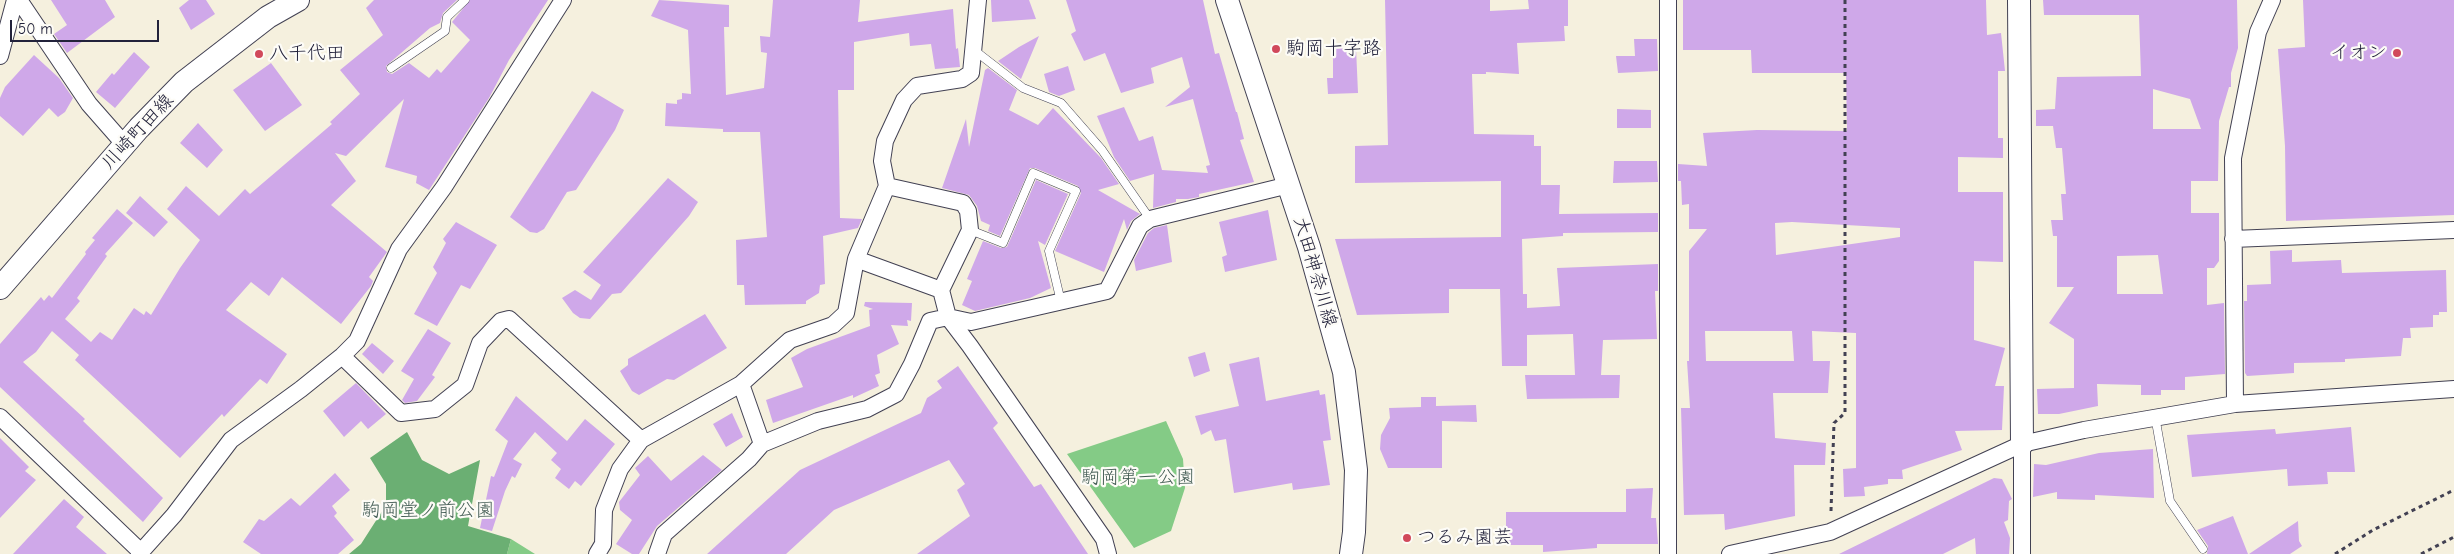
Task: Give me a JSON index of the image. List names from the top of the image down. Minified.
{"streets":{"main road":["川崎町田線","大田神奈川線"]},"parks":["駒岡第一公園","駒岡堂ノ前公園"],"places":["駒岡十字路","イオン","八千代田","つるみ園芸"],"scale_bar":"50 m"}
